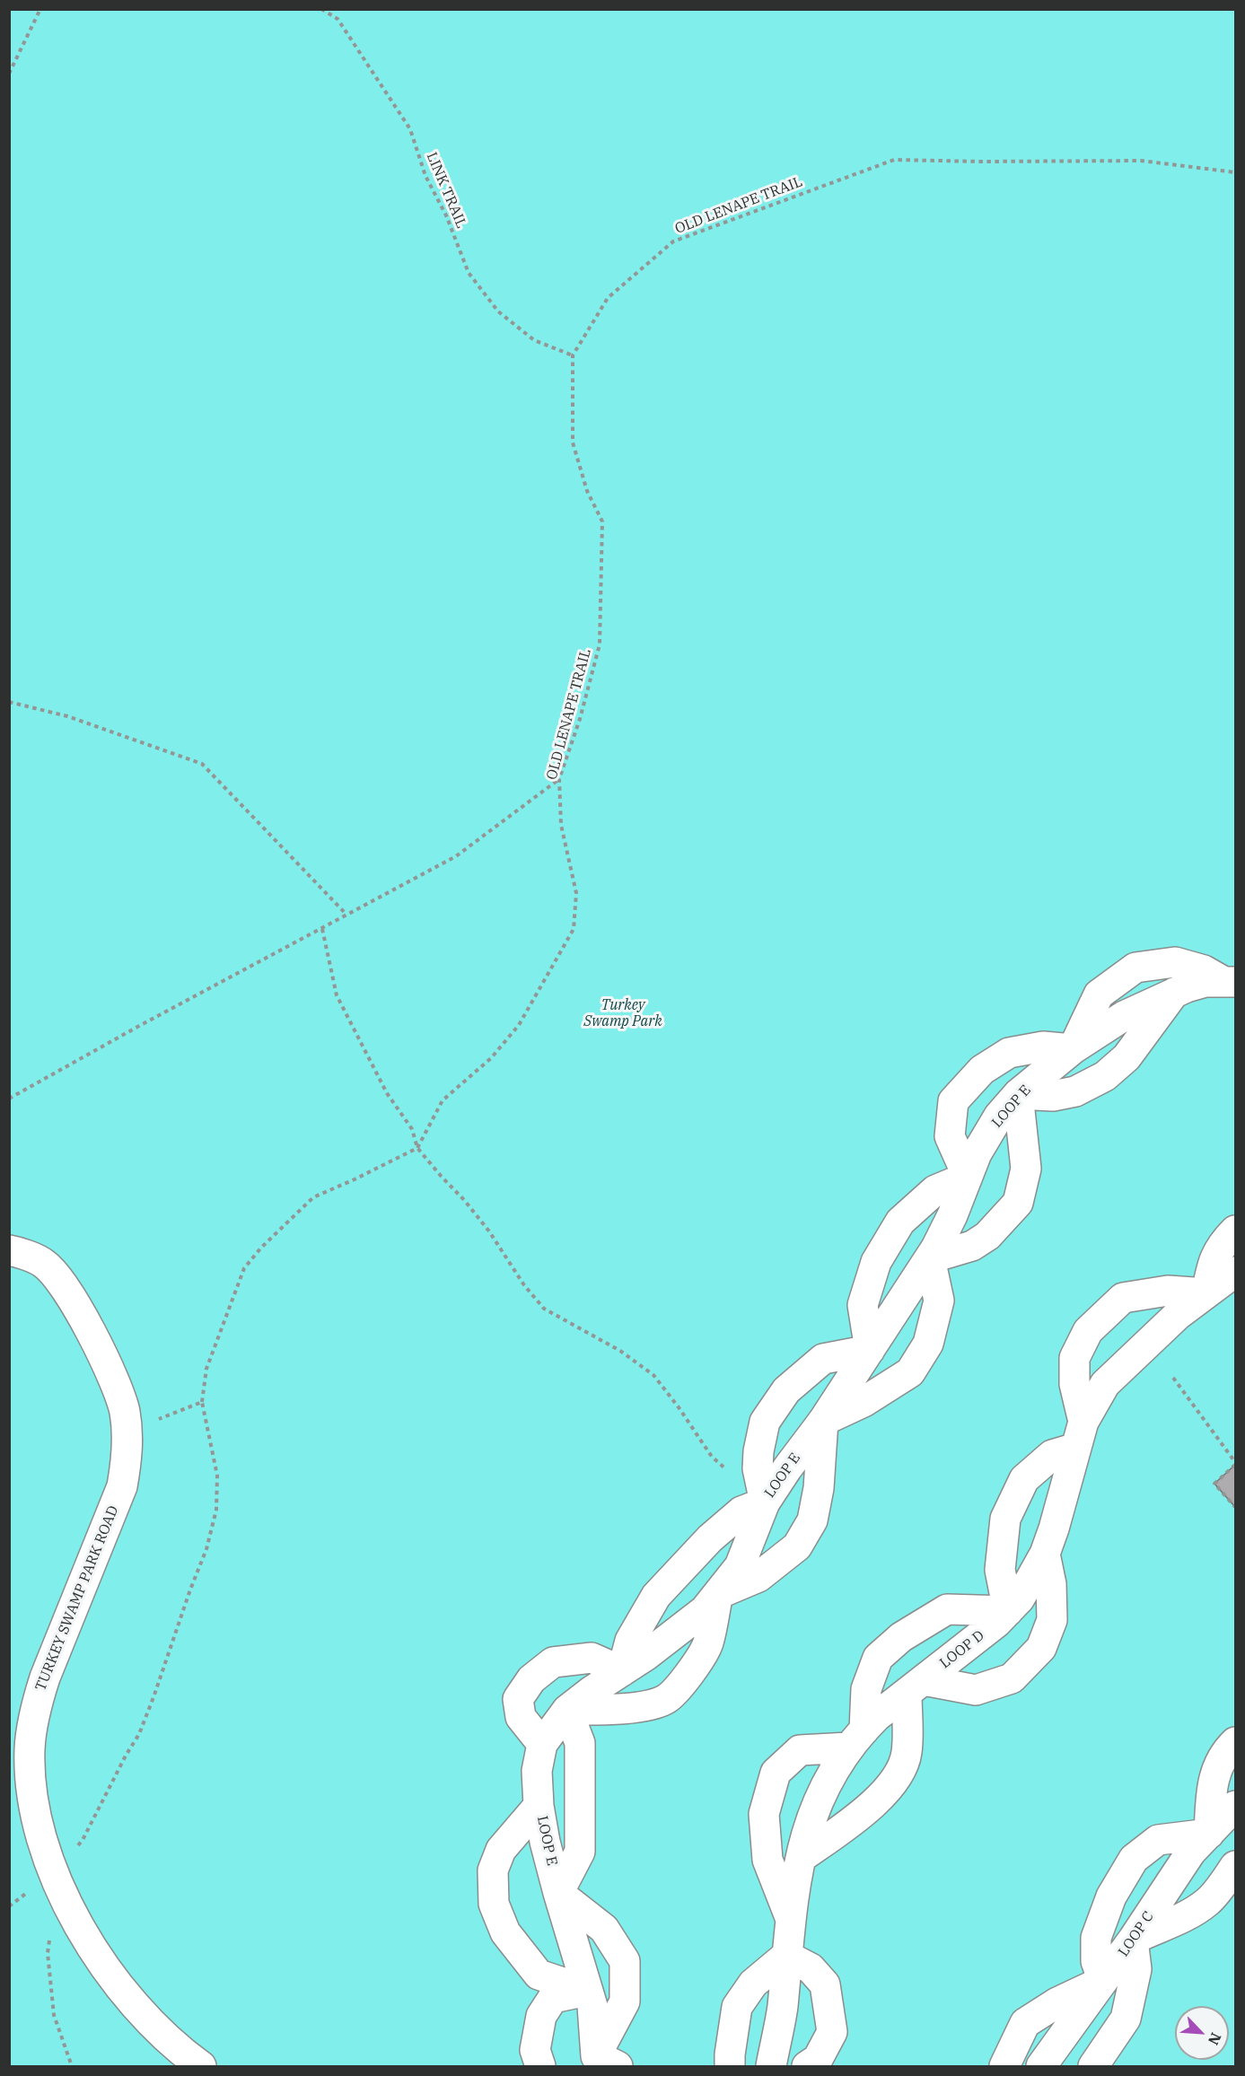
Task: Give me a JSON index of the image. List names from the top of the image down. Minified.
{"streets":{"lane":["LOOP E","TURKEY SWAMP PARK ROAD","LOOP D","LOOP C"],"path":["LINK TRAIL","OLD LENAPE TRAIL"]},"crossings":[["LINK TRAIL","OLD LENAPE TRAIL"]],"parks":["Turkey Swamp Park"],"north":"bottom right"}
